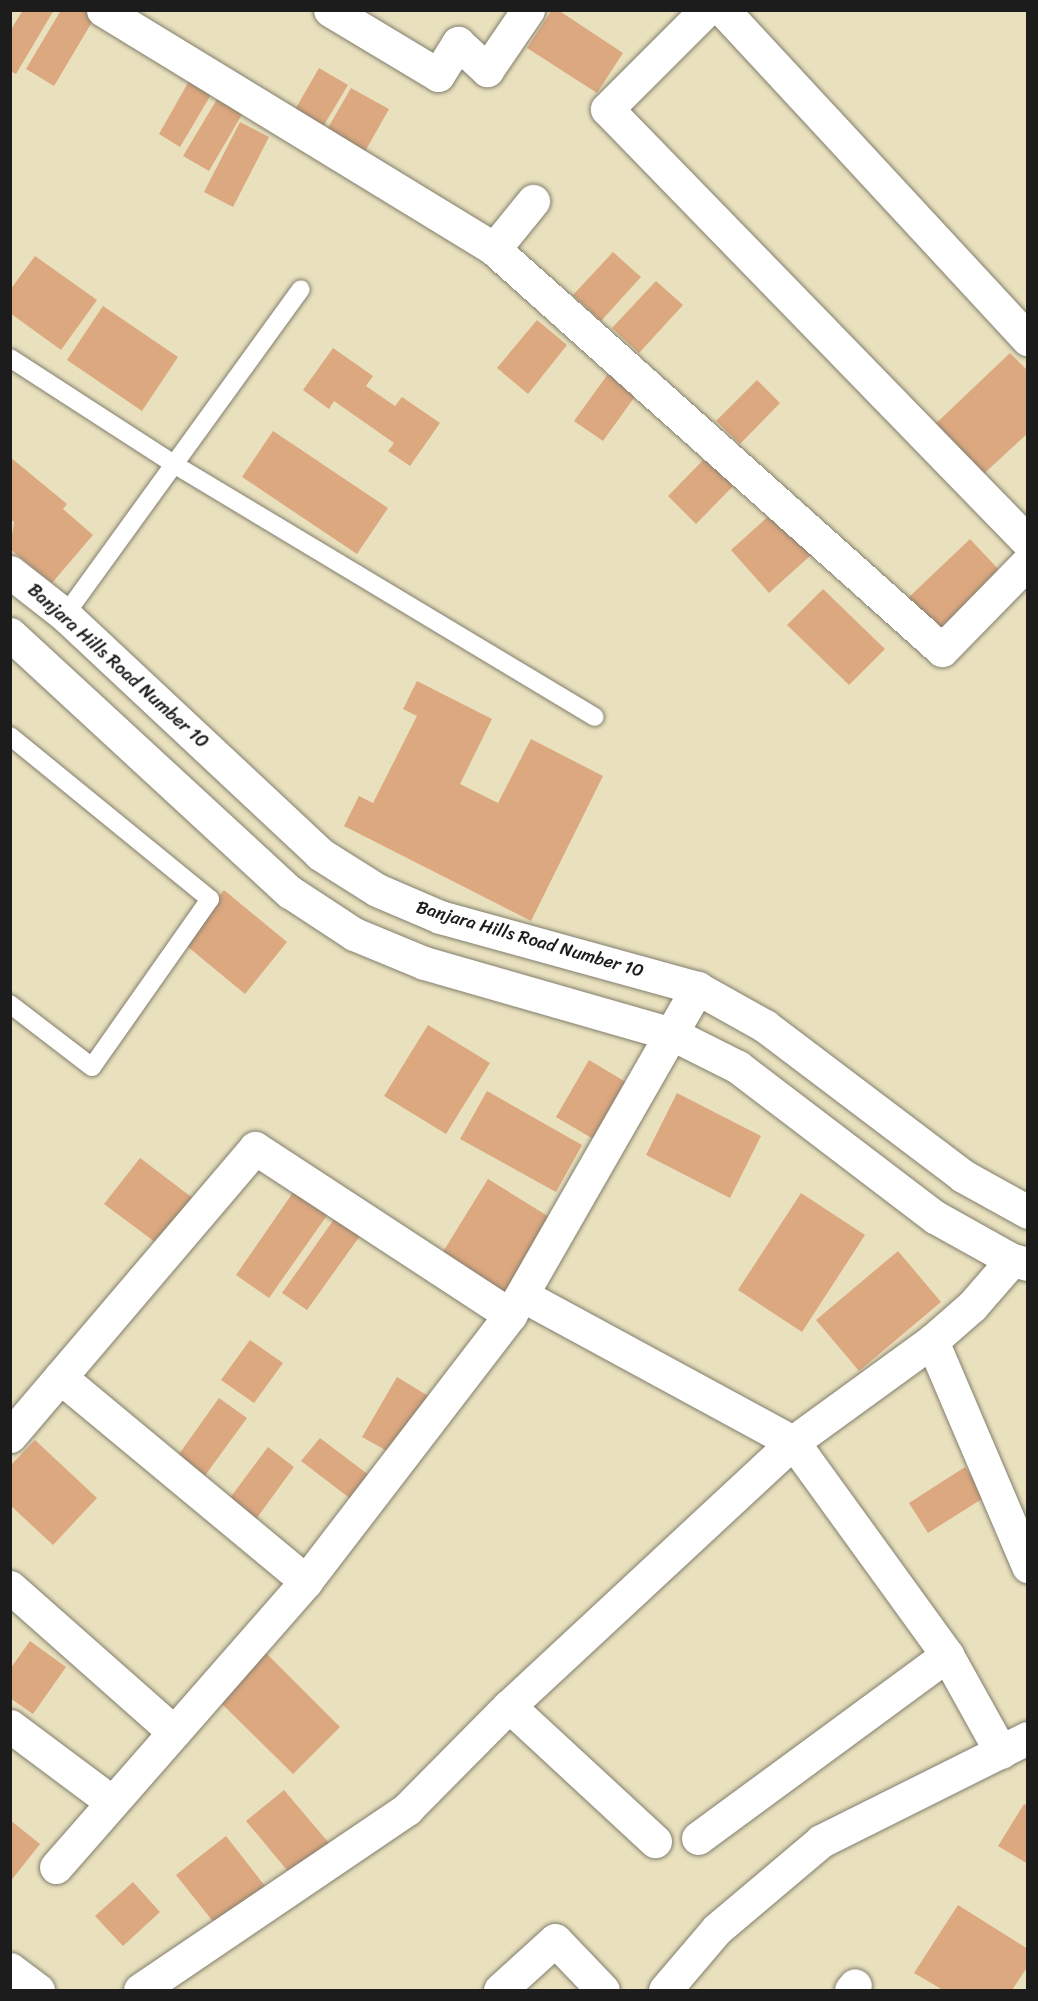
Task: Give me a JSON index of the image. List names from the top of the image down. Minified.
{"streets":{"street":["Banjara Hills Road Number 10"]}}
